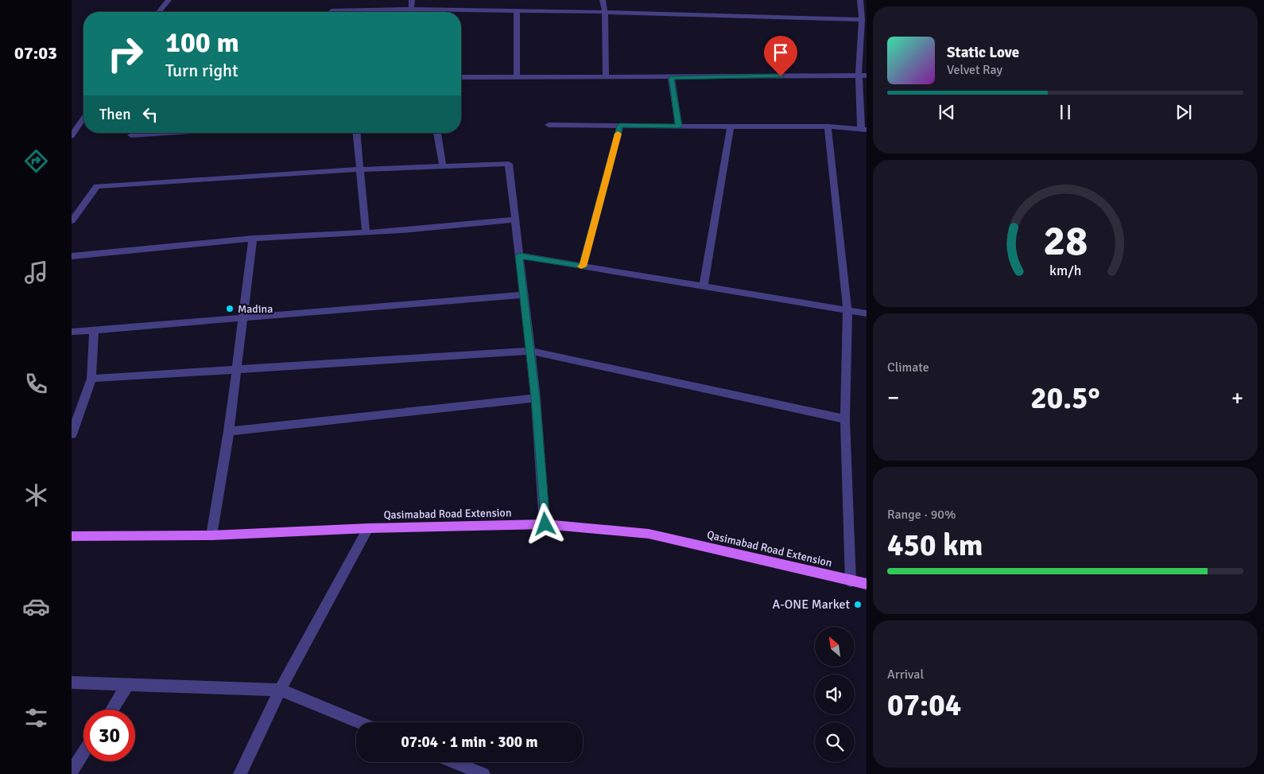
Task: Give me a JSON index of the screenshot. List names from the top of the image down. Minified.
{"streets":{"main road":["Qasimabad Road Extension"]},"places":["Madina","A-ONE Market"],"north":"top left","page":{"tabs":"07:03","turn":["100 m","Turn right"],"song":["Static Love","Velvet Ray"],"then":"Then","tile":["Climate",["Range · 90%","450 km"],["Arrival","07:04"]],"heat":["−","20.5°","+"],"limit":"30","trip":"07:04 · 1 min · 300 m","gauge":["28","km/h"]}}
